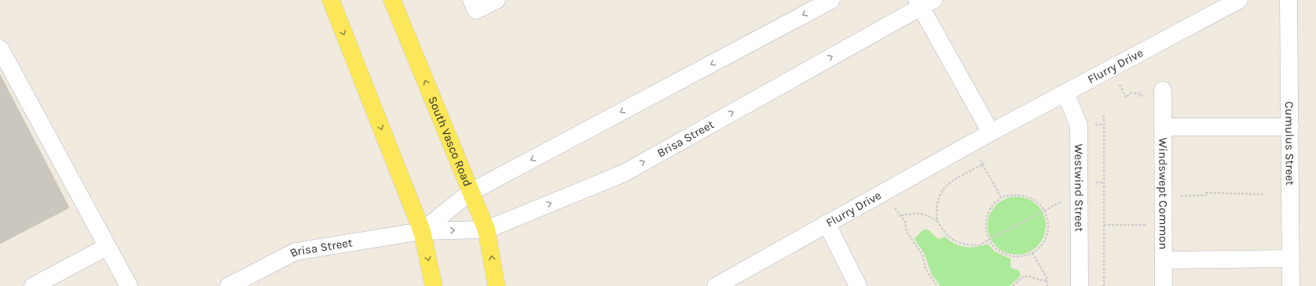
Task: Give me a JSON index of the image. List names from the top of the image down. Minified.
{"streets":{"main road":["South Vasco Road"],"street":["Flurry Drive","Brisa Street","Cumulus Street","Westwind Street","Windswept Common"]},"crossings":[["Flurry Drive","Westwind Street"],["Brisa Street","South Vasco Road"],["Cumulus Street","Windswept Common"]]}
